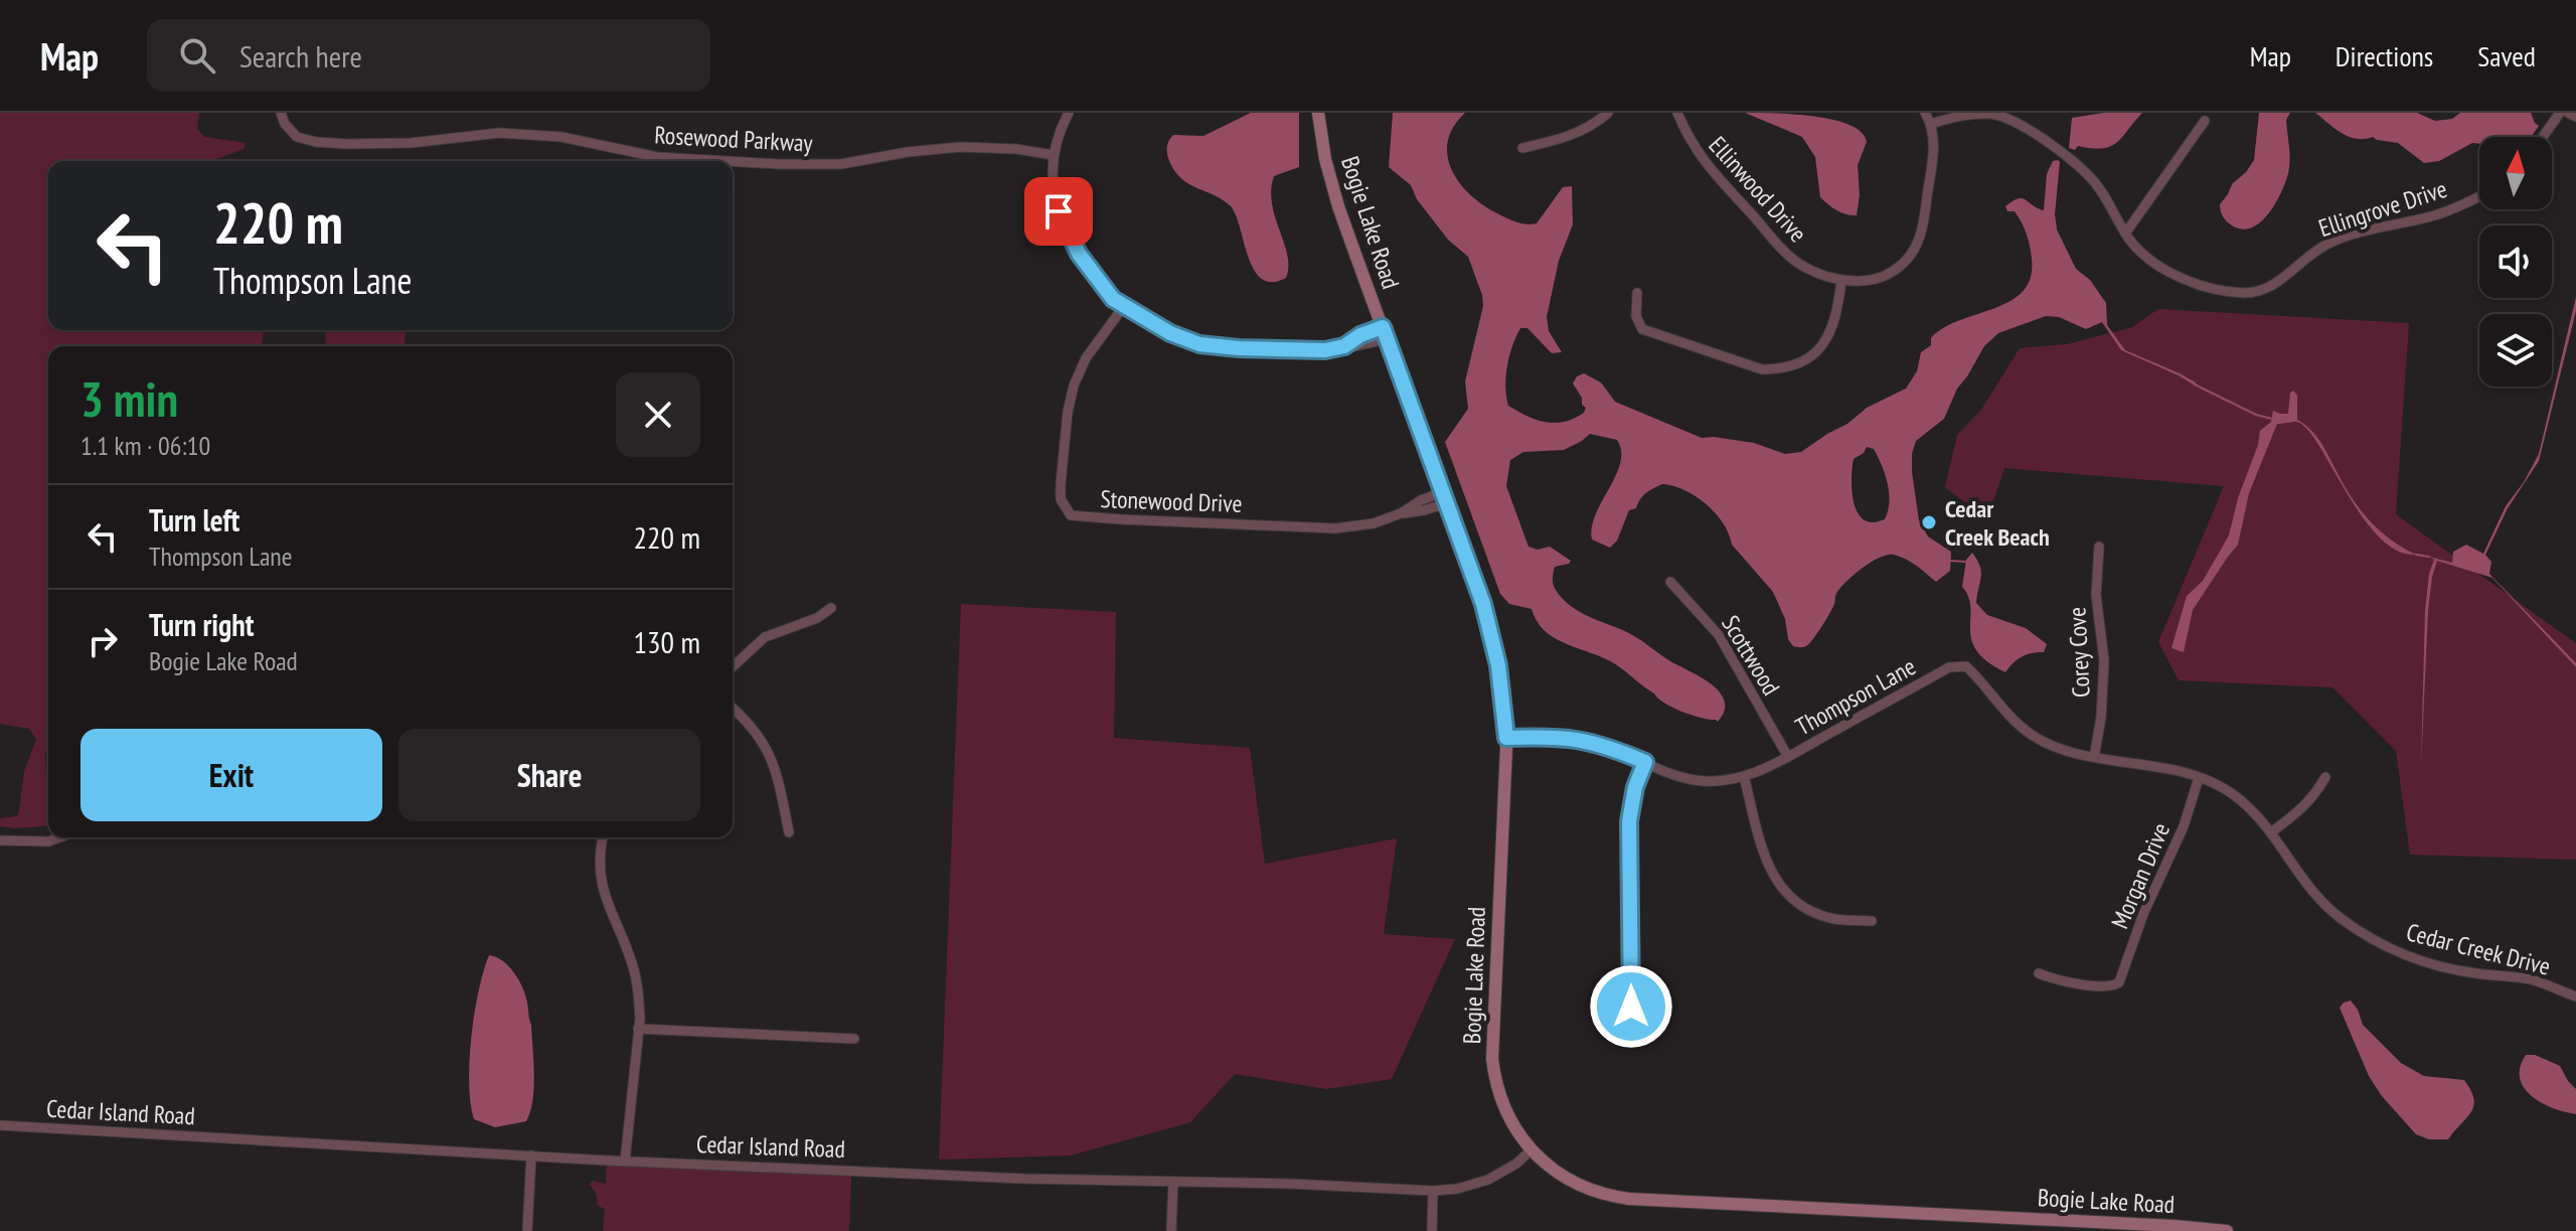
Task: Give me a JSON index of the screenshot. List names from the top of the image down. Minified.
{"streets":{"main road":["Bogie Lake Road"],"street":["Rosewood Parkway","Ellinwood Drive","Ellingrove Drive","Stonewood Drive","Corey Cove","Scottwood","Thompson Lane","Morgan Drive","Cedar Creek Drive","Cedar Island Road"]},"crossings":[["Ellinwood Drive","Ellingrove Drive"],["Bogie Lake Road","Stonewood Drive"],["Bogie Lake Road","Thompson Lane"],["Bogie Lake Road","Cedar Island Road"],["Corey Cove","Thompson Lane"],["Scottwood","Thompson Lane"],["Thompson Lane","Morgan Drive"],["Thompson Lane","Cedar Creek Drive"],["Morgan Drive","Cedar Creek Drive"]],"places":["Cedar Creek Beach"],"north":"top","page":{"header":"Map","search":"Search here","nav":["Map","Directions","Saved"],"turn":["220 m","Thompson Lane"],"heading":["3 min","1.1 km · 06:10"],"list":[{"name":"Turn left","note":"Thompson Lane","value":"220 m"},{"name":"Turn right","note":"Bogie Lake Road","value":"130 m"}],"buttons":["Exit","Share"]}}
